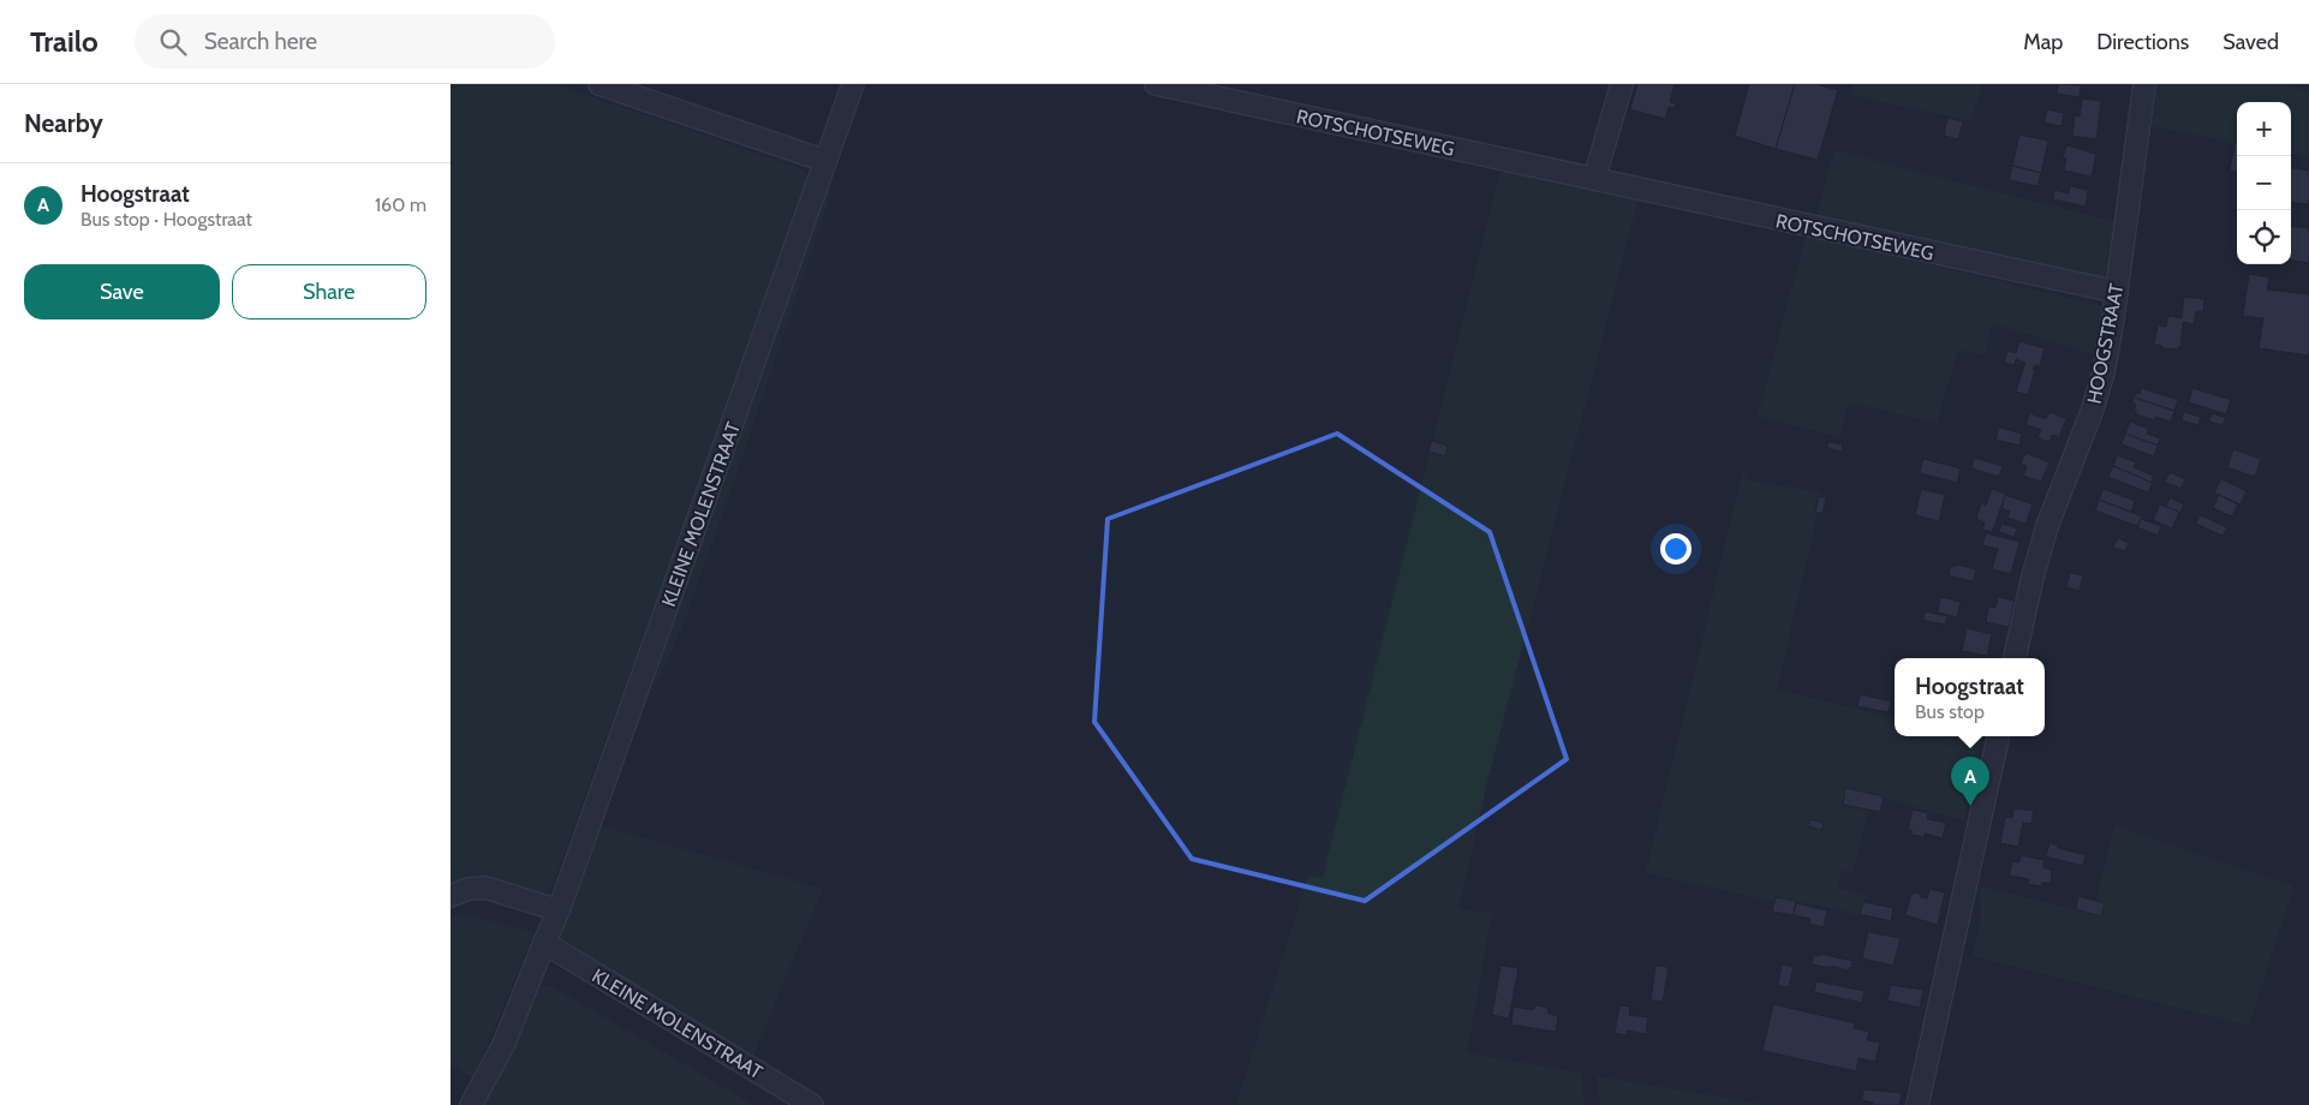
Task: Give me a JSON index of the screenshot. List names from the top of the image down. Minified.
{"streets":{"street":["ROTSCHOTSEWEG","HOOGSTRAAT","KLEINE MOLENSTRAAT"]},"crossings":[["ROTSCHOTSEWEG","HOOGSTRAAT"]],"page":{"header":"Trailo","search":"Search here","nav":["Map","Directions","Saved"],"heading":"Nearby","map_buttons":["+","−"],"list":[{"mark":"A","name":"Hoogstraat","note":"Bus stop · Hoogstraat","value":"160 m"}],"buttons":["Save","Share"],"popup":["Hoogstraat","Bus stop"],"pins":"A"}}
